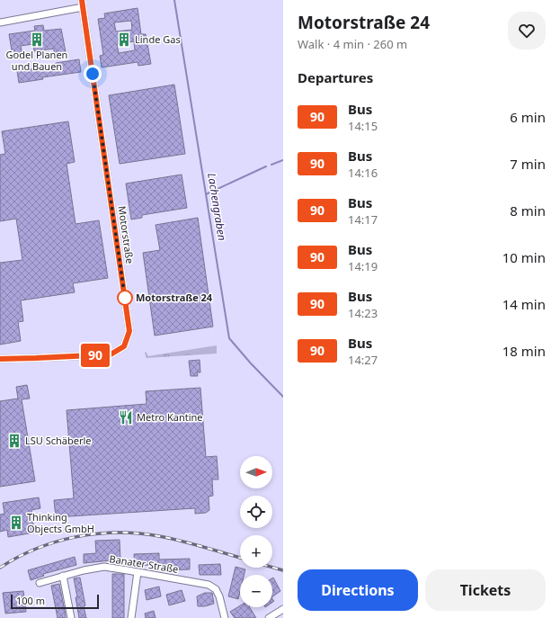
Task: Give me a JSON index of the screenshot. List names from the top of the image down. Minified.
{"streets":{"street":["Motorstraße","Banater Straße"]},"water":["Lachengraben"],"places":{"building":["Godel Planen und Bauen","Linde Gas","LSU Schäberle","Thinking Objects GmbH"],"other":["Motorstraße 24"],"restaurant":["Metro Kantine"]},"lines":["bus line 90"],"scale_bar":"100 m","north":"right","page":{"on_map":"90","heading":[["Motorstraße 24","Walk · 4 min · 260 m"],"Departures"],"list":[{"mark":"90","name":"Bus","note":"14:15","value":"6 min"},{"mark":"90","name":"Bus","note":"14:16","value":"7 min"},{"mark":"90","name":"Bus","note":"14:17","value":"8 min"},{"mark":"90","name":"Bus","note":"14:19","value":"10 min"},{"mark":"90","name":"Bus","note":"14:23","value":"14 min"},{"mark":"90","name":"Bus","note":"14:27","value":"18 min"}],"map_buttons":["+","−"],"buttons":["Directions","Tickets"],"scale":"100 m"}}
